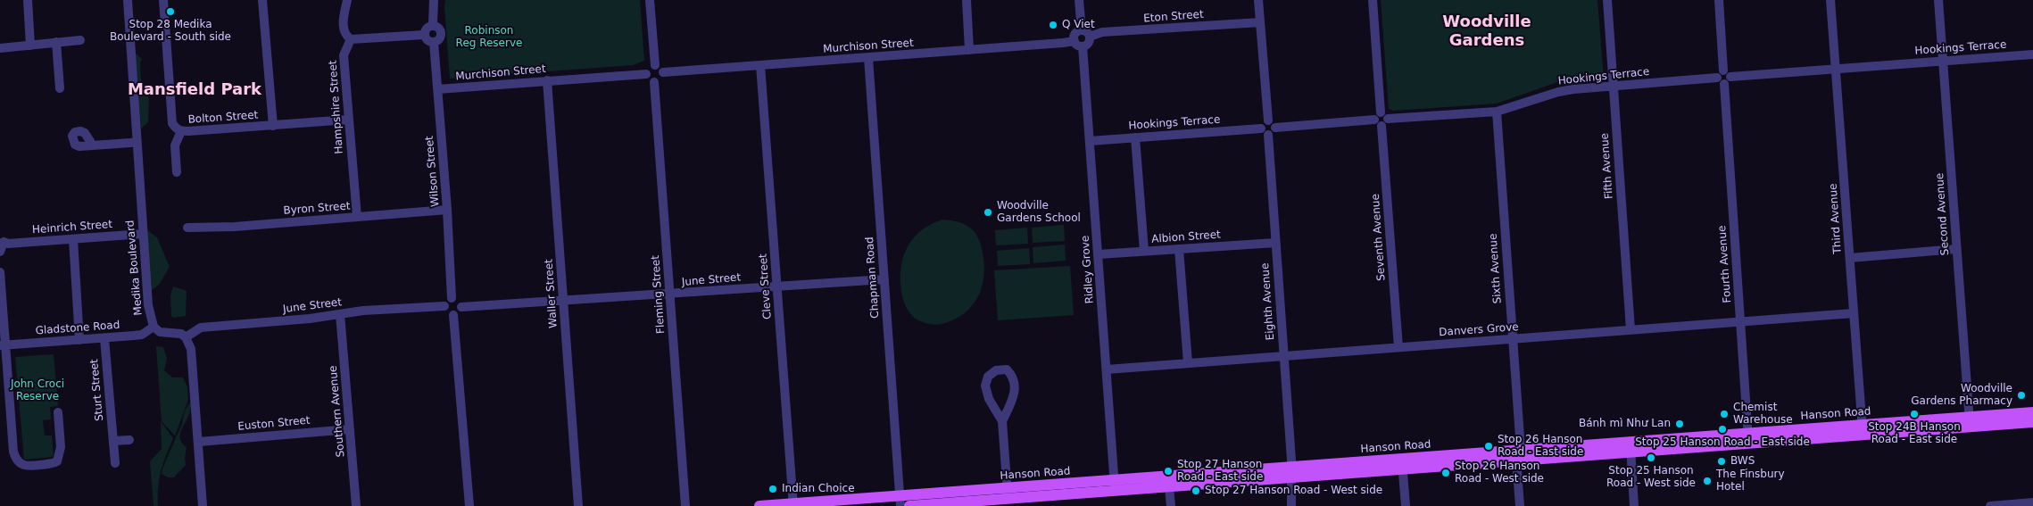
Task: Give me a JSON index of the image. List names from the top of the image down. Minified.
{"streets":{"main road":["Hanson Road"],"street":["Eton Street","Murchison Street","Hookings Terrace","Hampshire Street","Bolton Street","Fifth Avenue","Wilson Street","Byron Street","Second Avenue","Third Avenue","Heinrich Street","Albion Street","Seventh Avenue","Fourth Avenue","Medika Boulevard","Sixth Avenue","Ridley Grove","Chapman Road","June Street","Cleve Street","Waller Street","Fleming Street","Eighth Avenue","Gladstone Road","Danvers Grove","Sturt Street","Southern Avenue","Euston Street"]},"crossings":[["Eton Street","Murchison Street"],["Eton Street","Ridley Grove"],["Murchison Street","Wilson Street"],["Murchison Street","Ridley Grove"],["Murchison Street","Chapman Road"],["Murchison Street","Cleve Street"],["Murchison Street","Waller Street"],["Murchison Street","Fleming Street"],["Hookings Terrace","Fifth Avenue"],["Hookings Terrace","Second Avenue"],["Hookings Terrace","Third Avenue"],["Hookings Terrace","Seventh Avenue"],["Hookings Terrace","Fourth Avenue"],["Hookings Terrace","Sixth Avenue"],["Hookings Terrace","Ridley Grove"],["Hookings Terrace","Eighth Avenue"],["Hampshire Street","Bolton Street"],["Hampshire Street","Byron Street"],["Fifth Avenue","Danvers Grove"],["Wilson Street","Byron Street"],["Wilson Street","June Street"],["Second Avenue","Hanson Road"],["Third Avenue","Danvers Grove"],["Third Avenue","Hanson Road"],["Heinrich Street","Medika Boulevard"],["Albion Street","Ridley Grove"],["Albion Street","Eighth Avenue"],["Seventh Avenue","Danvers Grove"],["Fourth Avenue","Danvers Grove"],["Fourth Avenue","Hanson Road"],["Medika Boulevard","June Street"],["Medika Boulevard","Gladstone Road"],["Sixth Avenue","Danvers Grove"],["Sixth Avenue","Hanson Road"],["Ridley Grove","Danvers Grove"],["Ridley Grove","Hanson Road"],["Chapman Road","June Street"],["Chapman Road","Hanson Road"],["June Street","Cleve Street"],["June Street","Waller Street"],["June Street","Fleming Street"],["June Street","Southern Avenue"],["Cleve Street","Hanson Road"],["Eighth Avenue","Danvers Grove"],["Eighth Avenue","Hanson Road"],["Gladstone Road","Sturt Street"],["Southern Avenue","Euston Street"]],"districts":["Woodville Gardens","Mansfield Park"],"parks":["Robinson Reg Reserve","John Croci Reserve"],"places":["Stop 28 Medika Boulevard - South side","Q Viet","Woodville Gardens School","Woodville Gardens Pharmacy","Chemist Warehouse","Stop 24B Hanson Road - East side","Bánh mì Như Lan","Stop 25 Hanson Road - East side","Stop 26 Hanson Road - East side","Stop 25 Hanson Road - West side","BWS","Stop 27 Hanson Road - East side","Stop 26 Hanson Road - West side","The Finsbury Hotel","Indian Choice","Stop 27 Hanson Road - West side"]}
